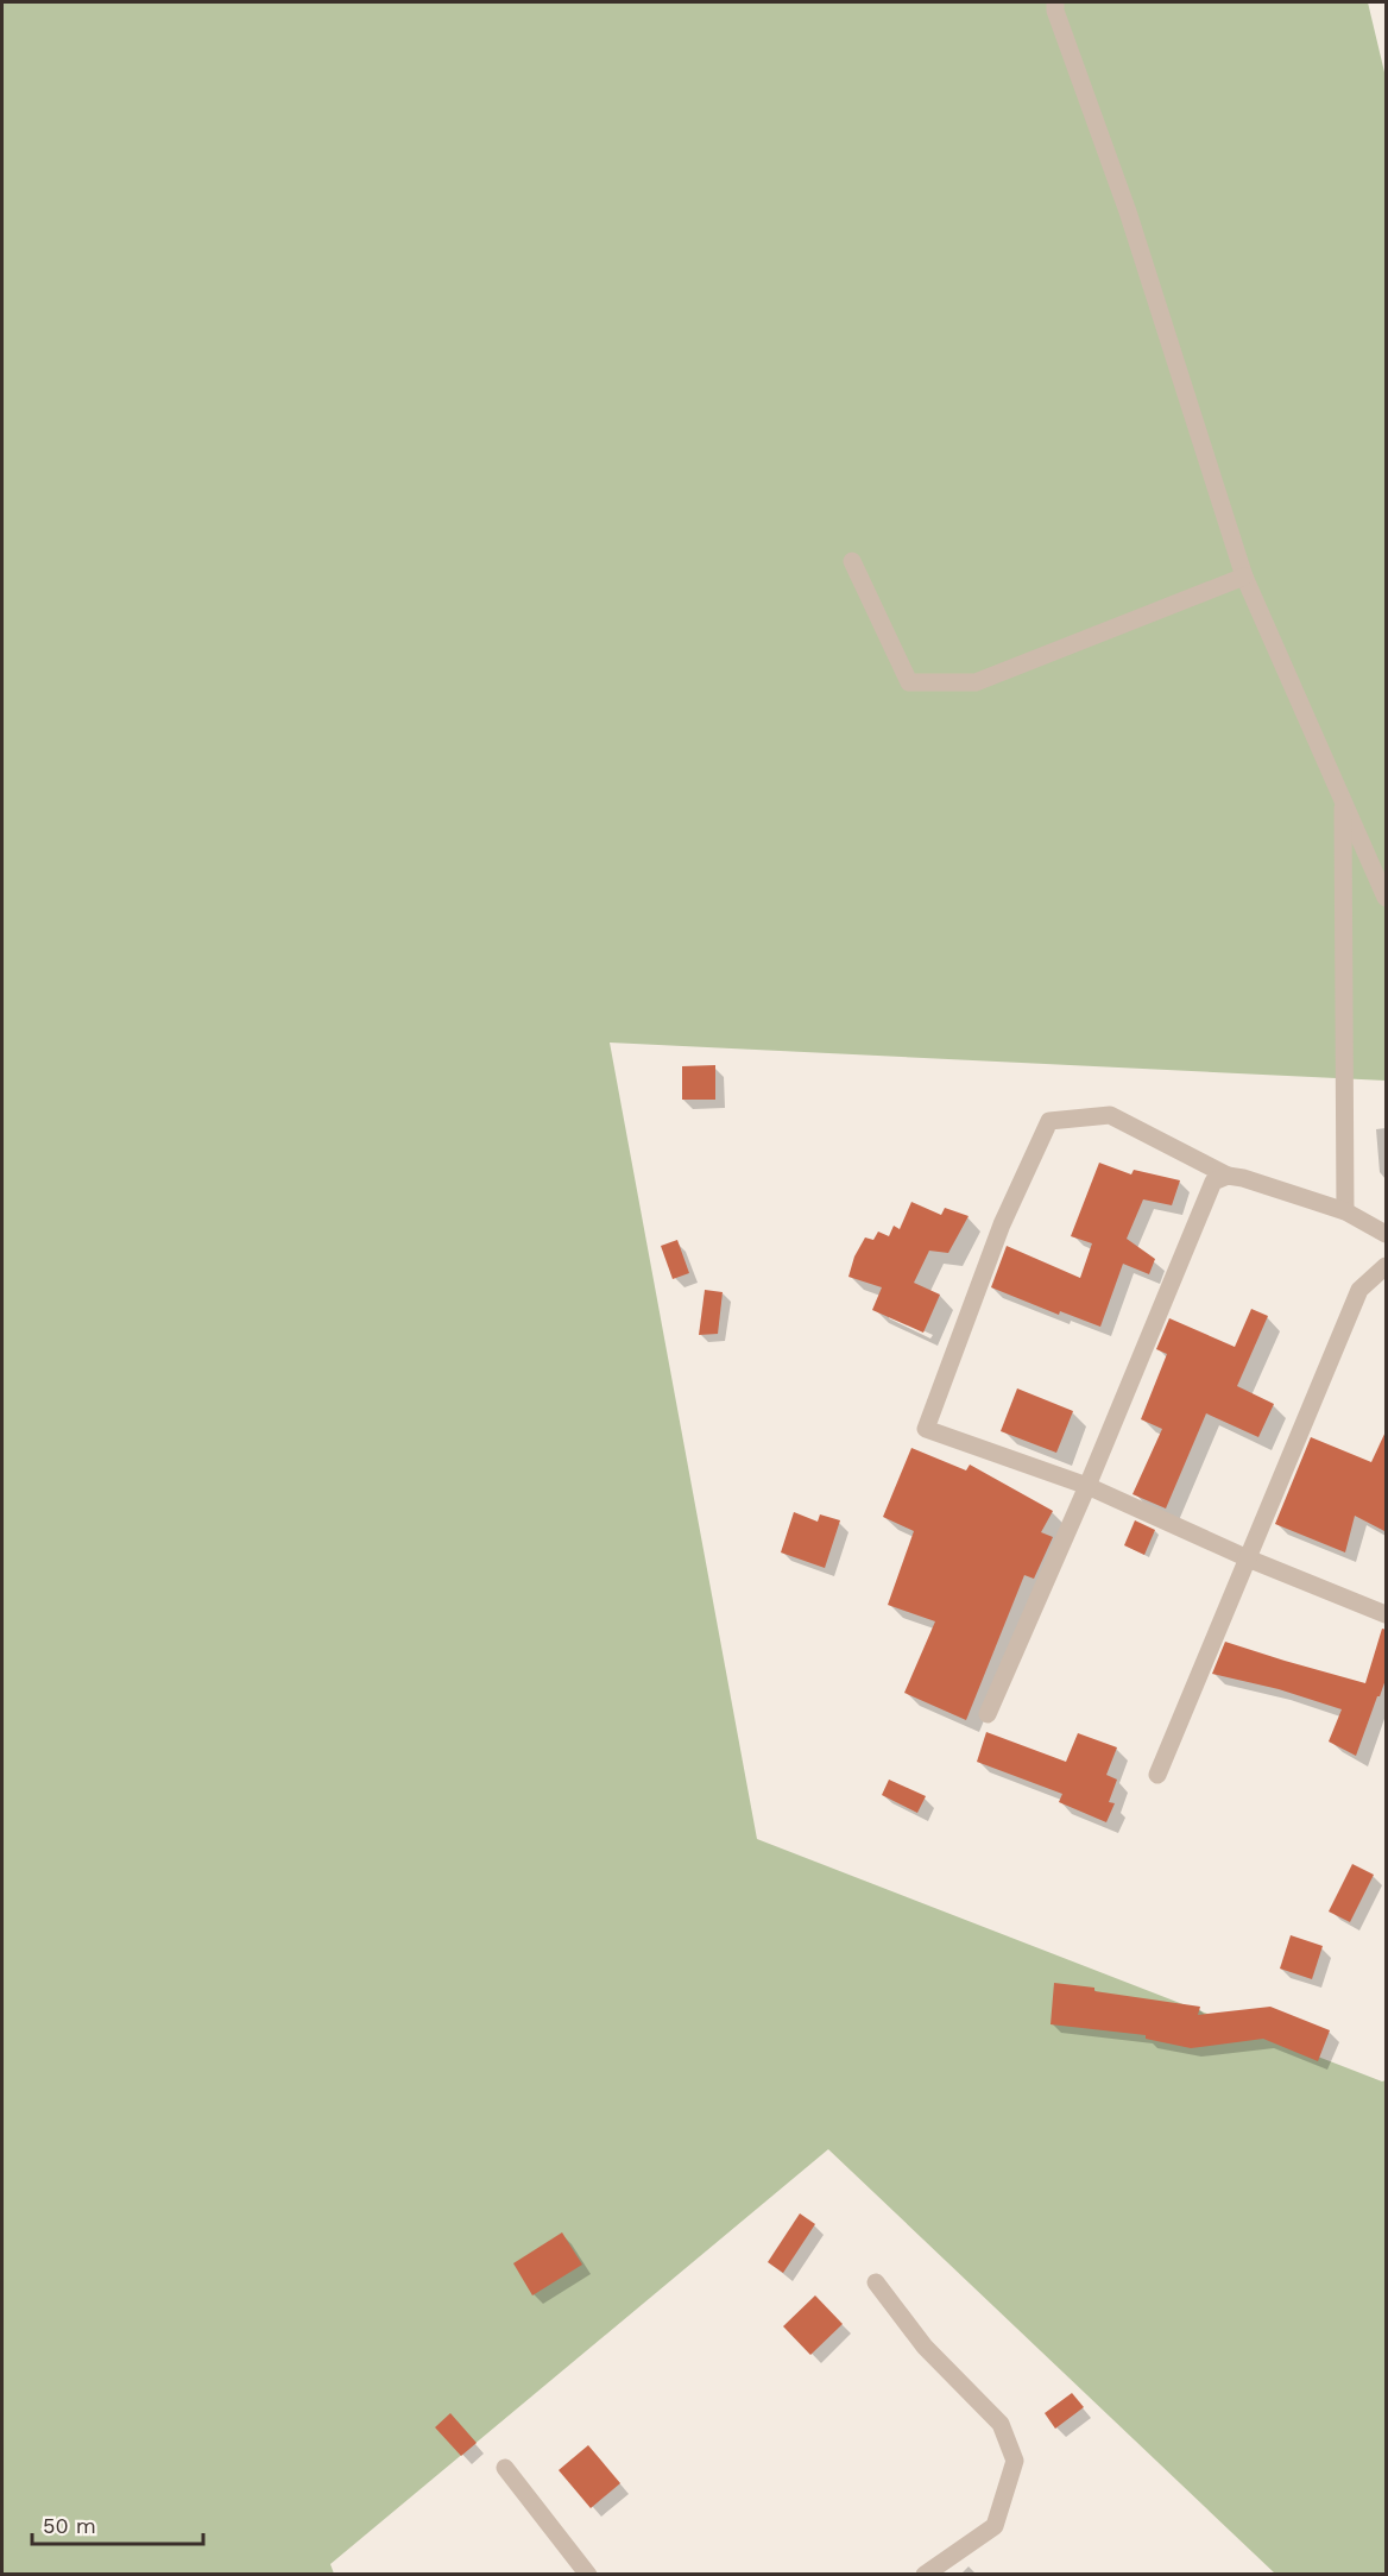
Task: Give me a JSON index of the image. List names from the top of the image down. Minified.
{"scale_bar":"50 m"}
